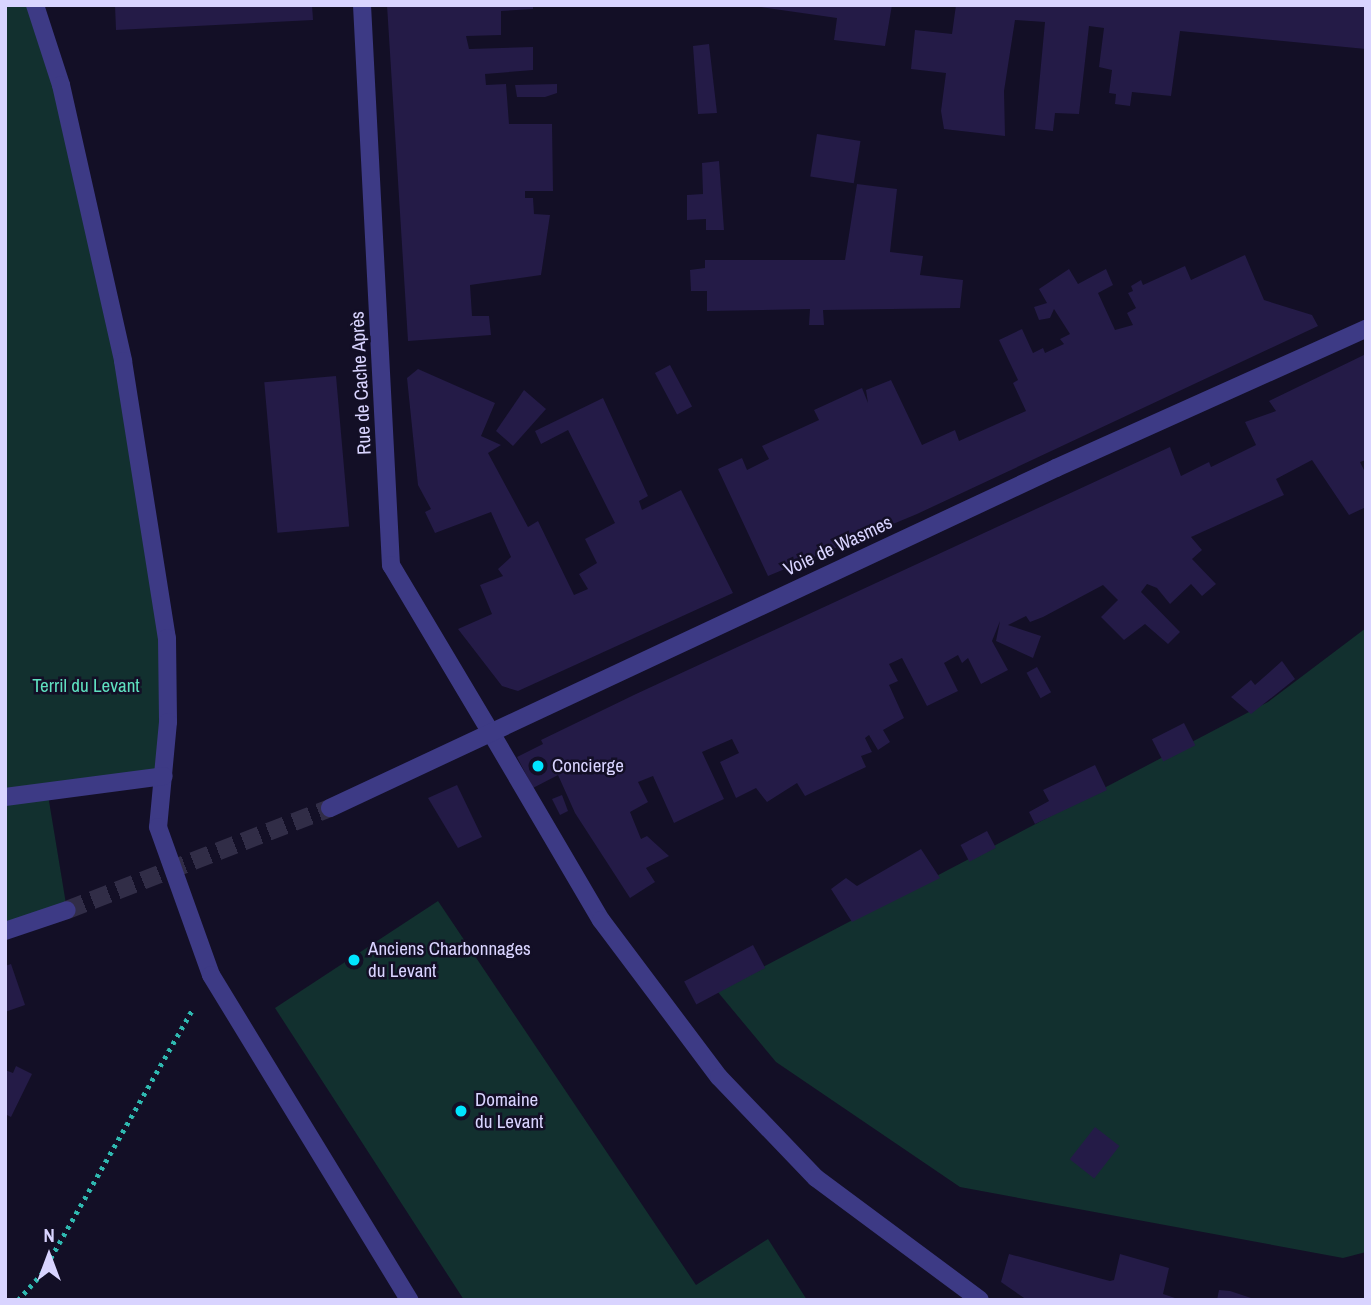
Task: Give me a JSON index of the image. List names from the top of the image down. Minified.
{"streets":{"street":["Rue de Cache Après","Voie de Wasmes"]},"crossings":[["Rue de Cache Après","Voie de Wasmes"]],"parks":["Terril du Levant"],"places":["Concierge","Anciens Charbonnages du Levant","Domaine du Levant"],"north":"top"}
